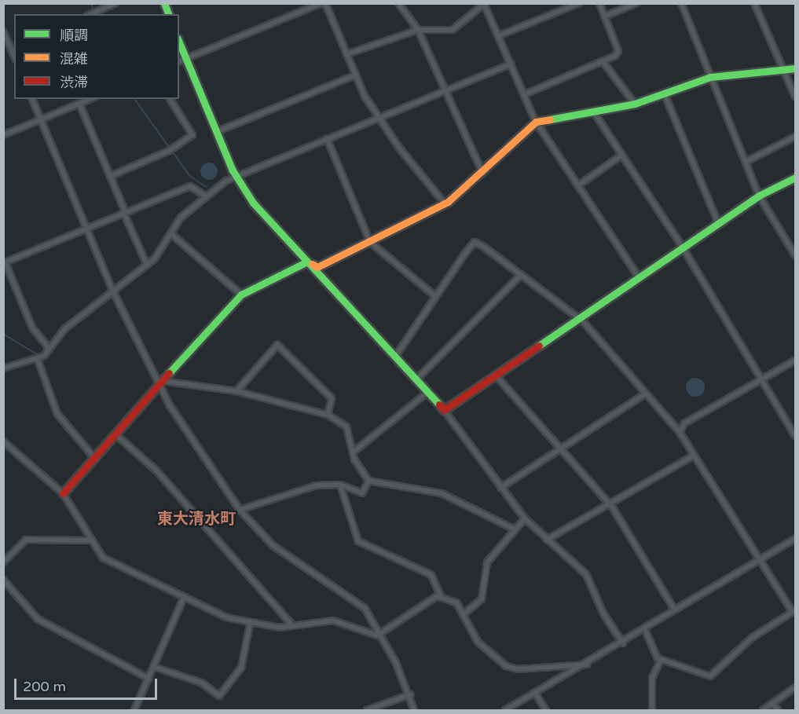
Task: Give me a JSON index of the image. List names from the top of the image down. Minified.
{"districts":["東大清水町"],"legend":["順調","混雑","渋滞"],"scale_bar":"200 m"}
